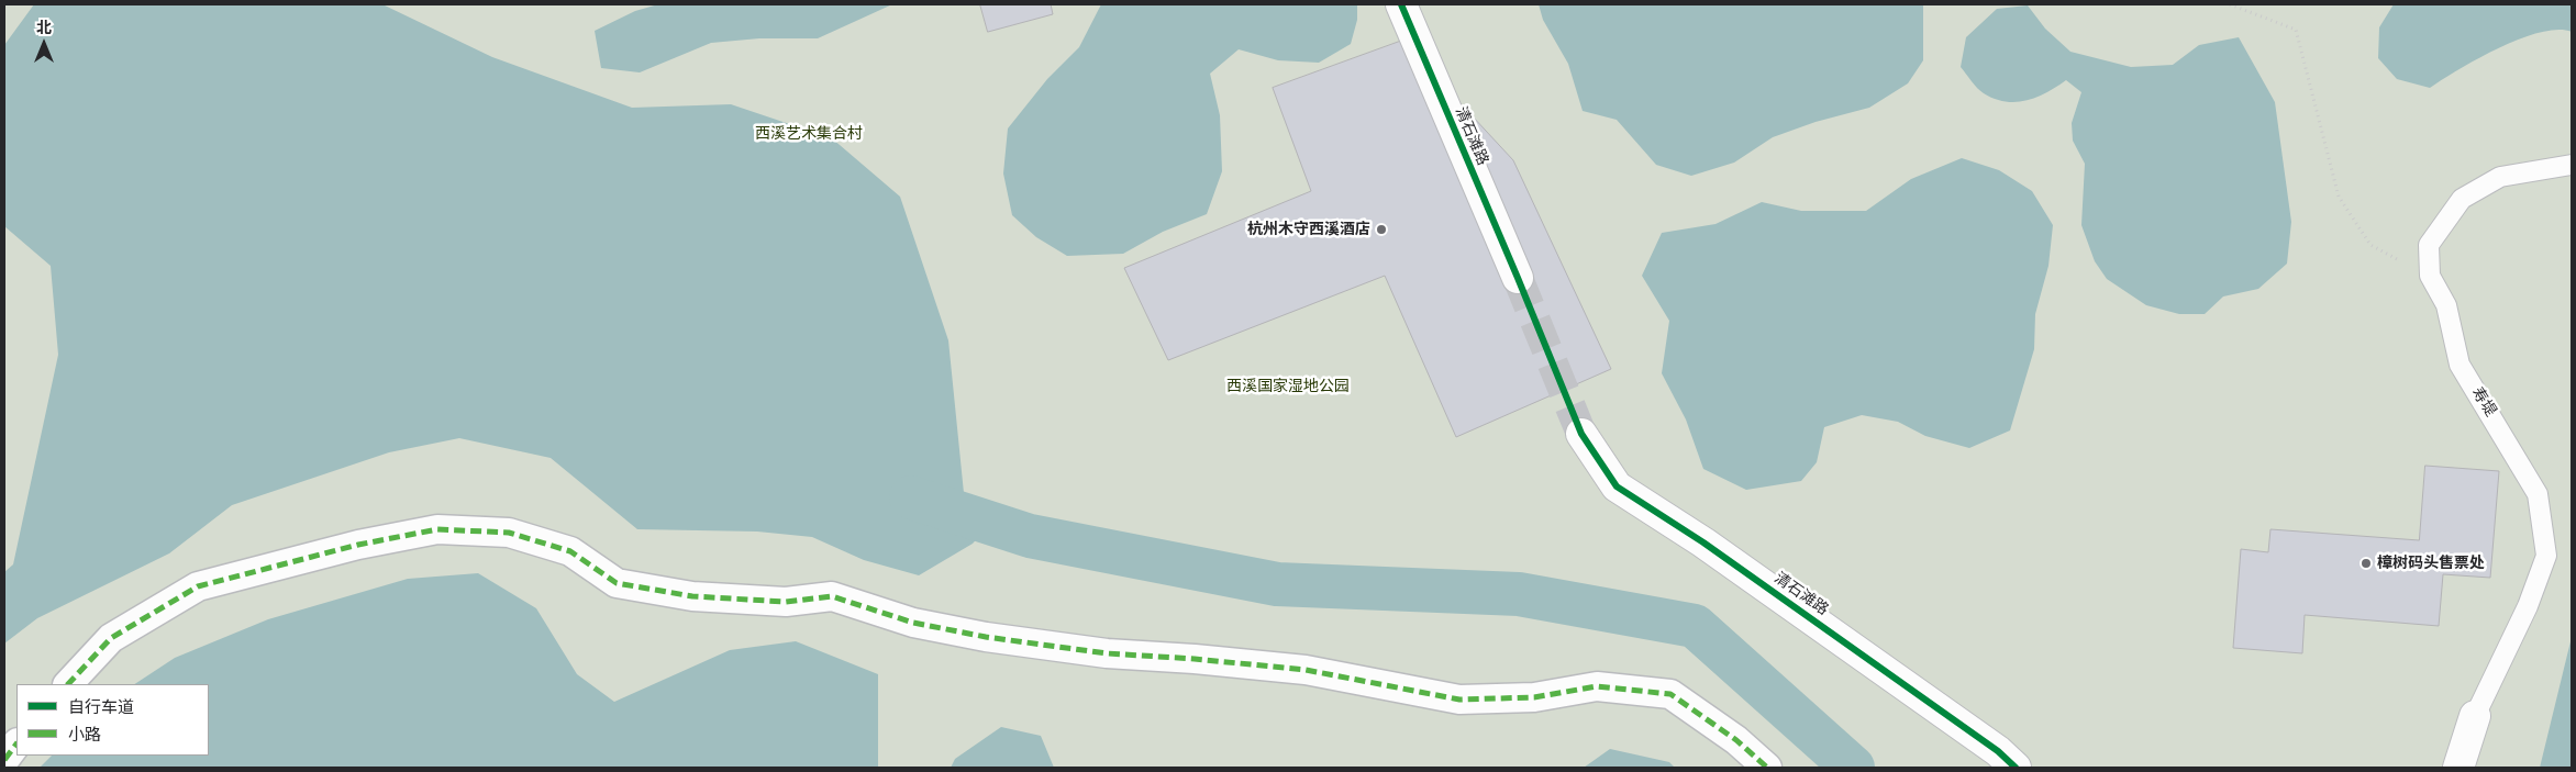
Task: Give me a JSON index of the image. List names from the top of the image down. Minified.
{"streets":{"street":["清石滩路"],"lane":["寿堤"]},"parks":["西溪艺术集合村","西溪国家湿地公园"],"places":["杭州木守西溪酒店","樟树码头售票处"],"legend":["自行车道","小路"],"north":"top"}
